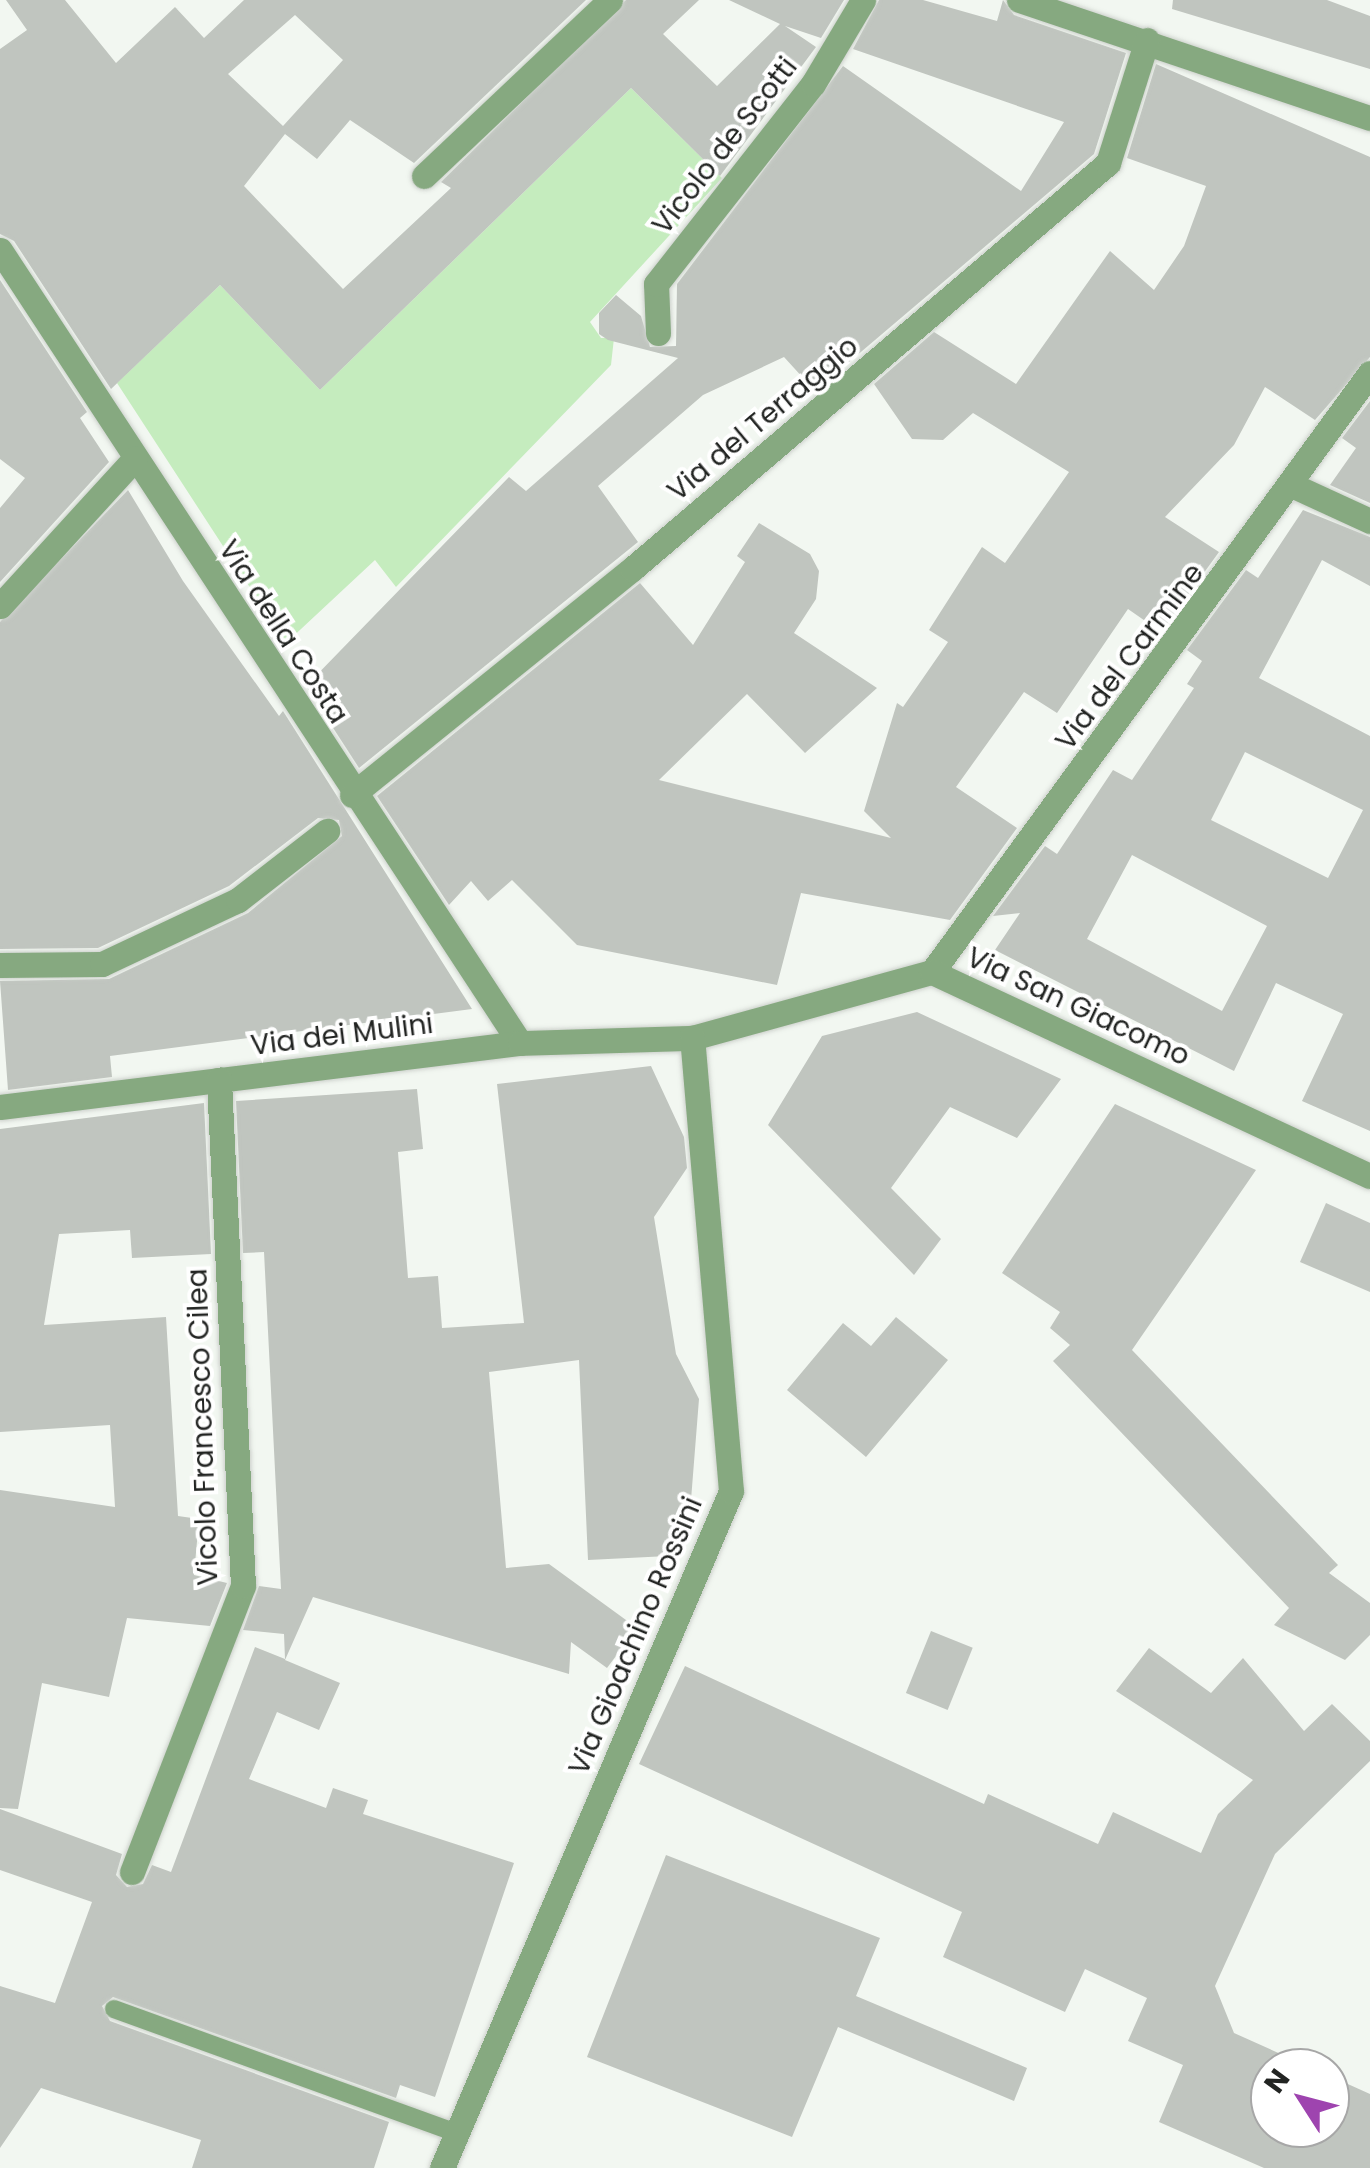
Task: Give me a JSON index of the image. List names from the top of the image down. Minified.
{"streets":{"street":["Vicolo de Scotti","Via del Terraggio","Via della Costa","Via del Carmine","Via San Giacomo","Via dei Mulini","Vicolo Francesco Cilea","Via Gioachino Rossini"]},"crossings":[["Via del Terraggio","Via della Costa"],["Via della Costa","Via dei Mulini"],["Via del Carmine","Via San Giacomo"],["Via San Giacomo","Via dei Mulini"],["Via San Giacomo","Via Gioachino Rossini"],["Via dei Mulini","Vicolo Francesco Cilea"],["Via dei Mulini","Via Gioachino Rossini"]],"north":"top left"}
